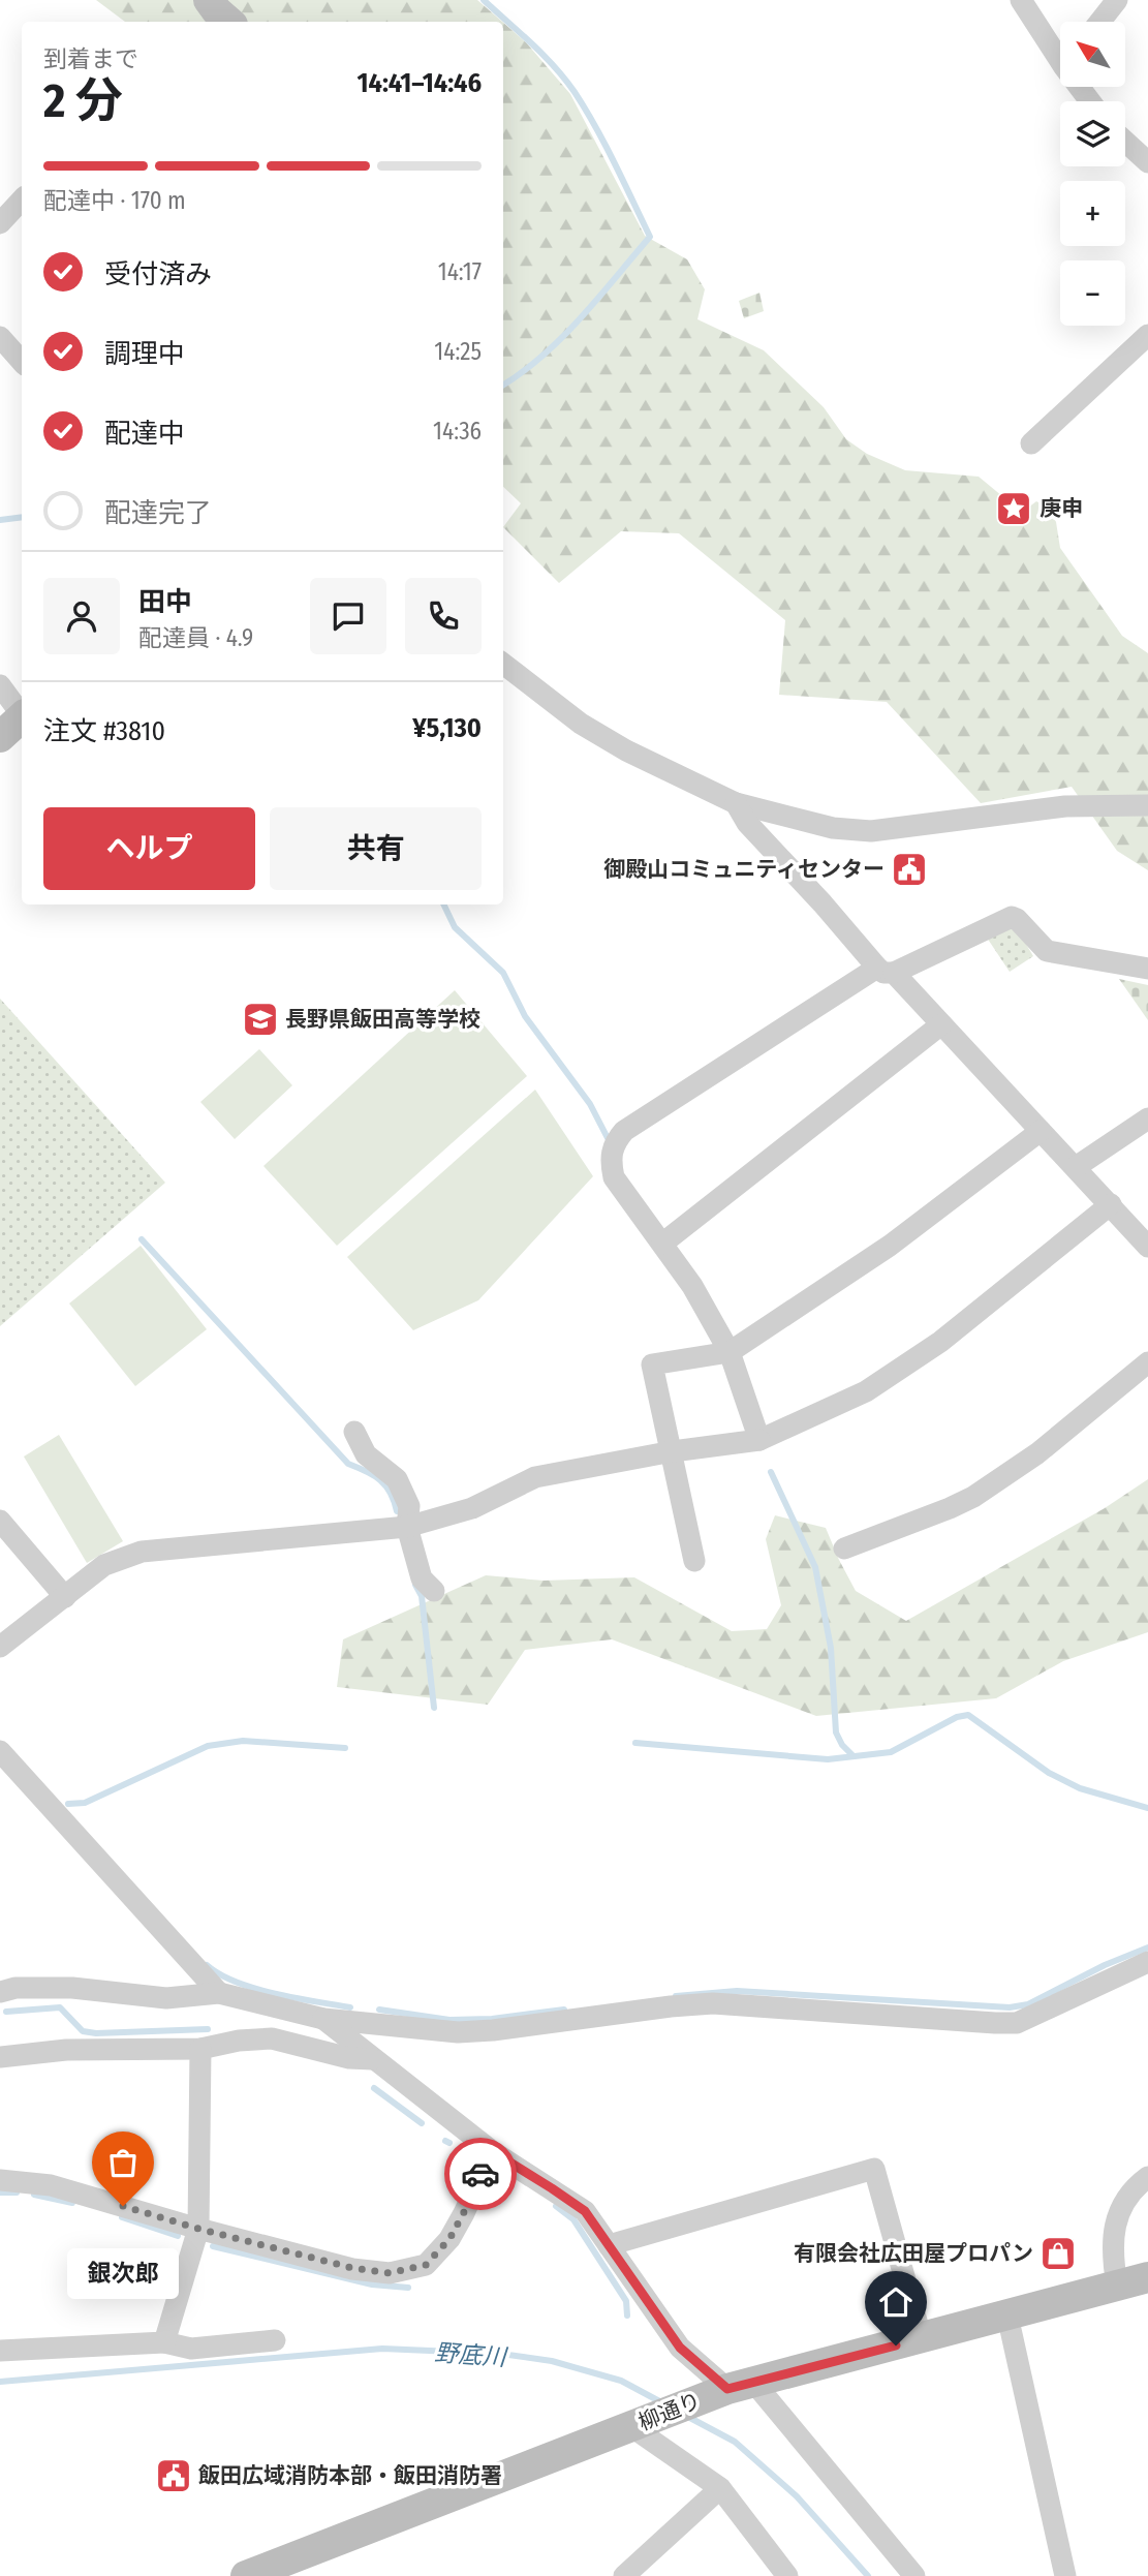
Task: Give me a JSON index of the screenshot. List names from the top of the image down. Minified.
{"streets":{"street":["柳通り"]},"water":["野底川"],"places":{"place":["庚申"],"public building":["御殿山コミュニティセンター","飯田広域消防本部・飯田消防署"],"school or university":["長野県飯田高等学校"],"other":["銀次郎"],"shop":["有限会社広田屋プロパン"]},"north":"top left","page":{"map_buttons":["+","−"],"heading":["2 分","到着まで","14:41–14:46"],"panel":["田中","配達員 · 4.9","注文 #3810","¥5,130"],"bar":"配達中 · 170 m","list":[["受付済み","14:17"],["調理中","14:25"],["配達中","14:36"],"配達完了"],"buttons":["ヘルプ","共有"],"bubble":"銀次郎"}}
